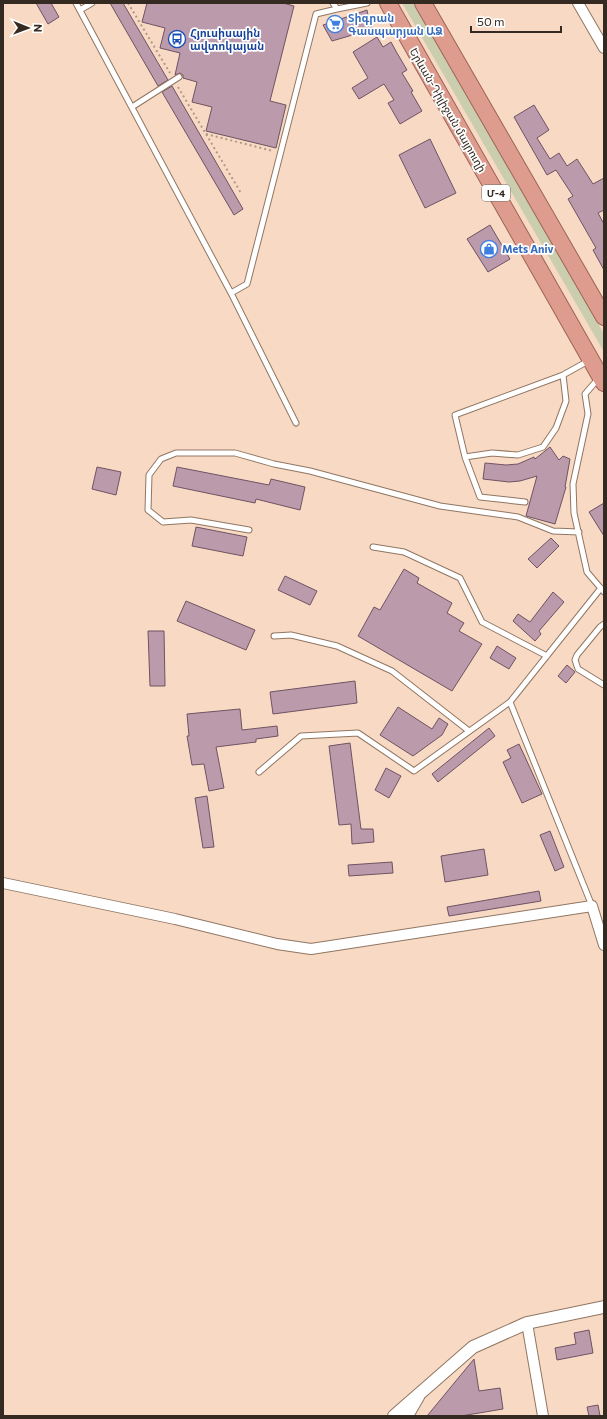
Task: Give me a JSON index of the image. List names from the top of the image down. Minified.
{"streets":{"highway":["Երևան-Դիլիջան մայրուղի","Մ-4"]},"places":{"supermarket":["Տիգրան Գասպարյան ԱՁ"],"bus stop":["Հյուսիսային ավտոկայան"],"shop":["Mets Aniv"]},"scale_bar":"50 m","north":"right"}
